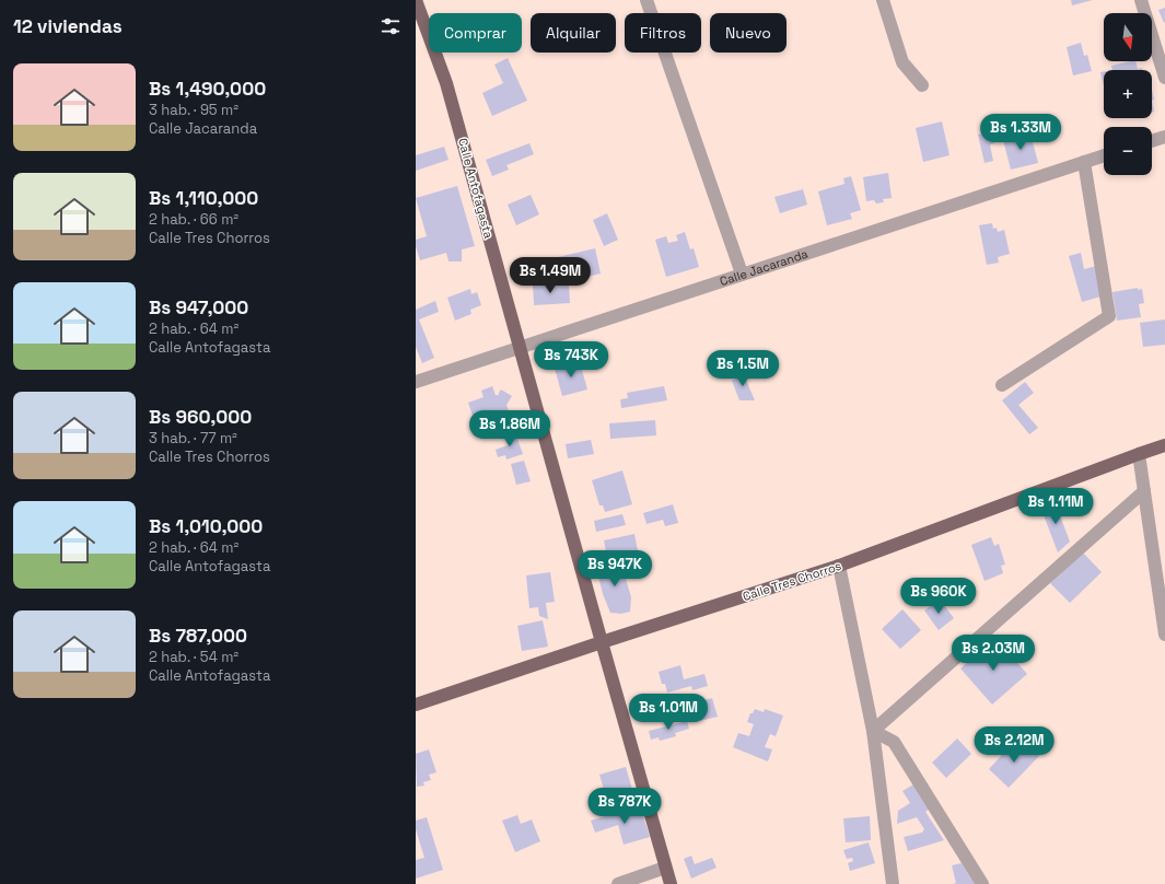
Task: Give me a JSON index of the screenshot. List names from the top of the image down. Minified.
{"streets":{"main road":["Calle Antofagasta","Calle Tres Chorros"],"street":["Calle Jacaranda"]},"crossings":[["Calle Antofagasta","Calle Jacaranda"],["Calle Antofagasta","Calle Tres Chorros"]],"north":"bottom","page":{"heading":"12 viviendas","map_buttons":["+","−"],"chip":["Comprar","Alquilar","Filtros","Nuevo"],"list":[{"name":"Bs 1,490,000","note":"3 hab. · 95 m² · Calle Jacaranda"},{"name":"Bs 1,110,000","note":"2 hab. · 66 m² · Calle Tres Chorros"},{"name":"Bs 947,000","note":"2 hab. · 64 m² · Calle Antofagasta"},{"name":"Bs 960,000","note":"3 hab. · 77 m² · Calle Tres Chorros"},{"name":"Bs 1,010,000","note":"2 hab. · 64 m² · Calle Antofagasta"},{"name":"Bs 787,000","note":"2 hab. · 54 m² · Calle Antofagasta"}],"price":["Bs 1.33M","Bs 1.49M","Bs 743K","Bs 1.5M","Bs 1.86M","Bs 1.11M","Bs 947K","Bs 960K","Bs 2.03M","Bs 1.01M","Bs 2.12M","Bs 787K"]}}
